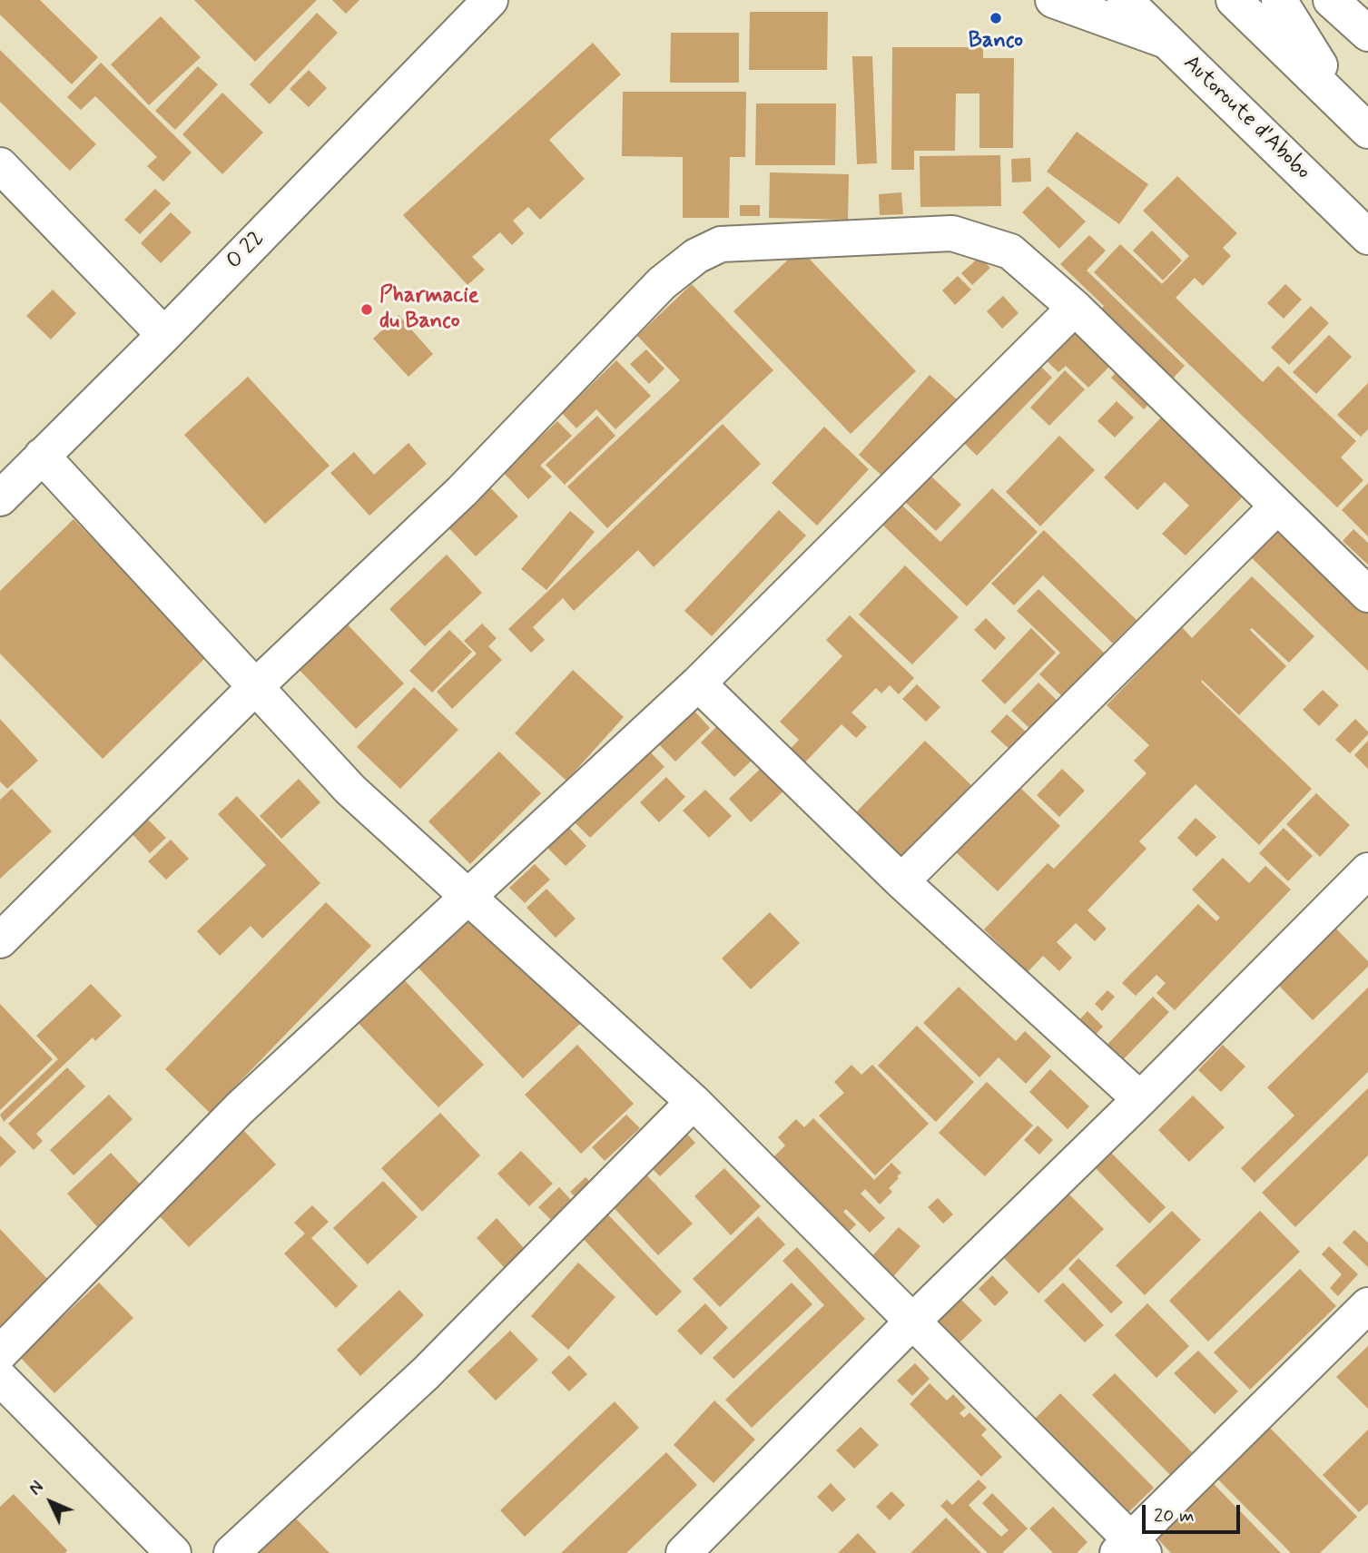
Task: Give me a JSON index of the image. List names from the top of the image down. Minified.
{"streets":{"street":["Autoroute d'Abobo","O 22"]},"places":["Banco","Pharmacie du Banco"],"scale_bar":"20 m","north":"top left"}
